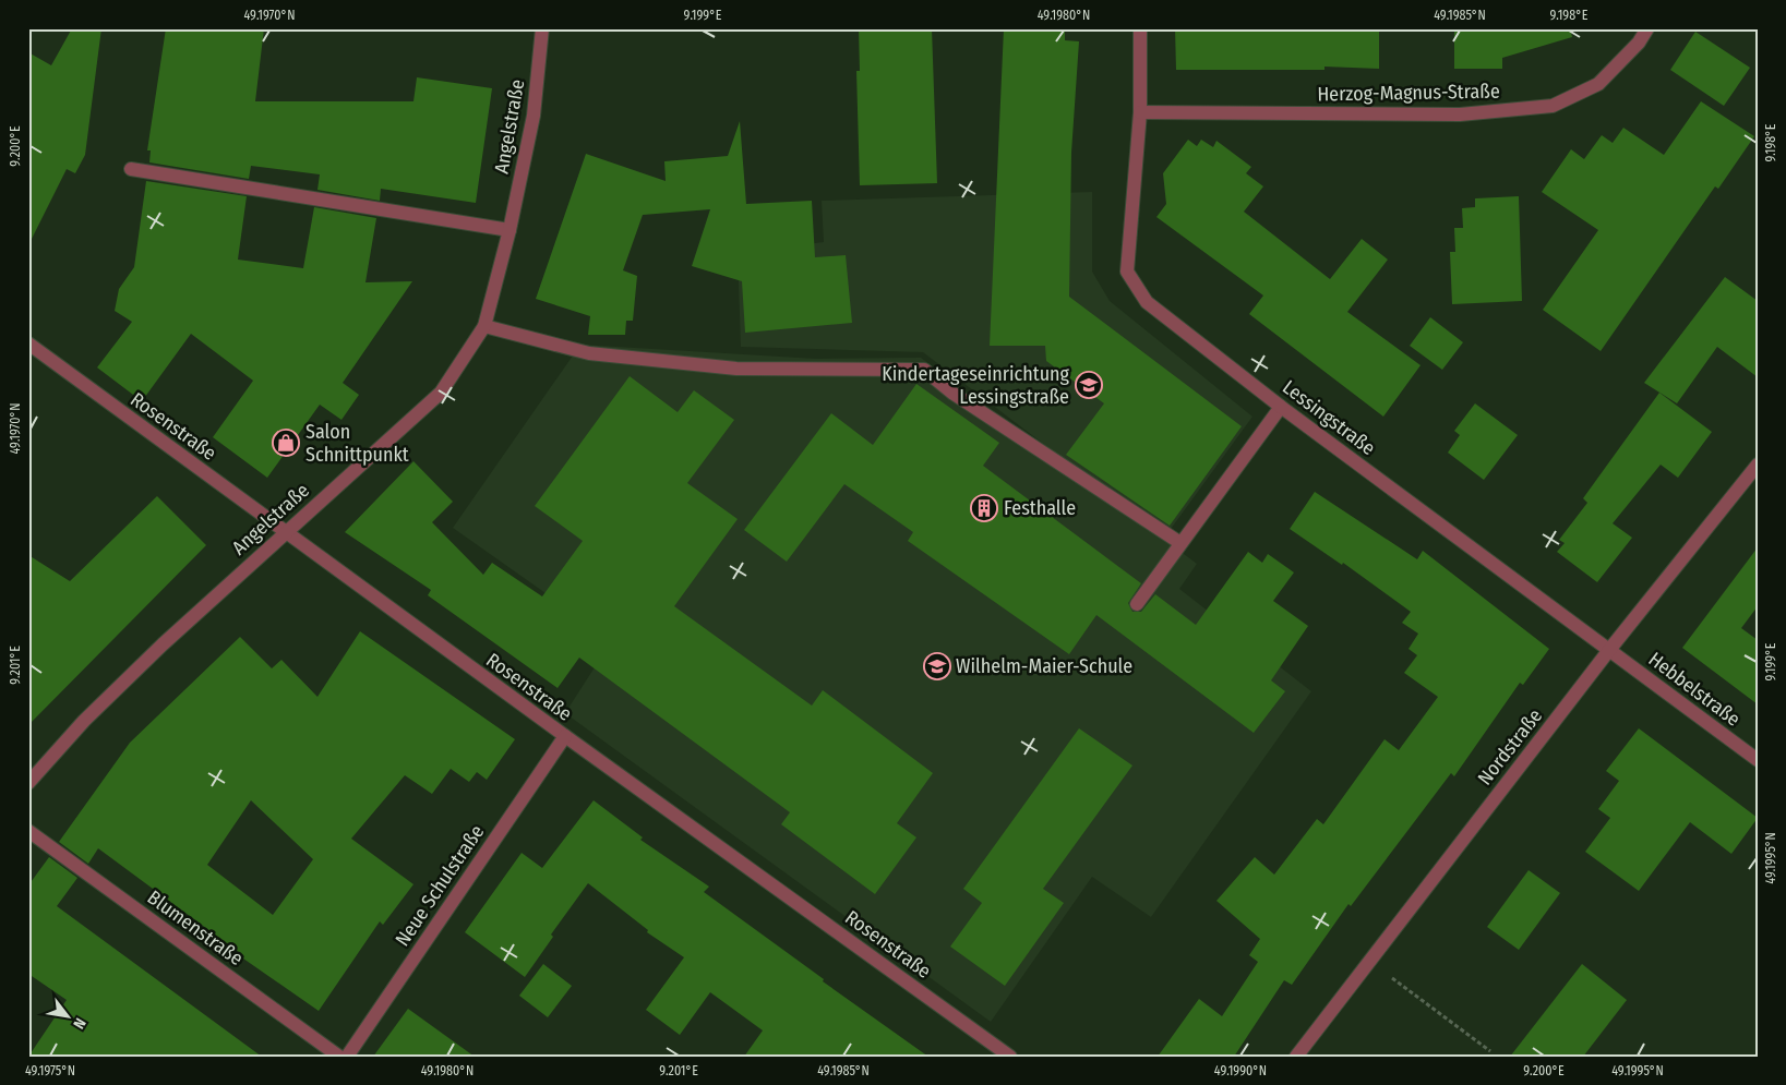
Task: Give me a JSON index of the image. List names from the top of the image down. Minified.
{"streets":{"street":["Herzog-Magnus-Straße","Angelstraße","Lessingstraße","Rosenstraße","Hebbelstraße","Nordstraße","Neue Schulstraße","Blumenstraße"]},"crossings":[["Herzog-Magnus-Straße","Lessingstraße"],["Angelstraße","Rosenstraße"],["Lessingstraße","Hebbelstraße"],["Lessingstraße","Nordstraße"],["Rosenstraße","Neue Schulstraße"],["Hebbelstraße","Nordstraße"]],"places":{"school or university":["Kindertageseinrichtung Lessingstraße","Wilhelm-Maier-Schule"],"shop":["Salon Schnittpunkt"],"building":["Festhalle"]},"north":"bottom right","coordinates":["49.1970°N","9.199°E","49.1980°N","49.1985°N","9.198°E","9.200°E","9.201°E","49.1995°N","49.1975°N","49.1990°N"]}
